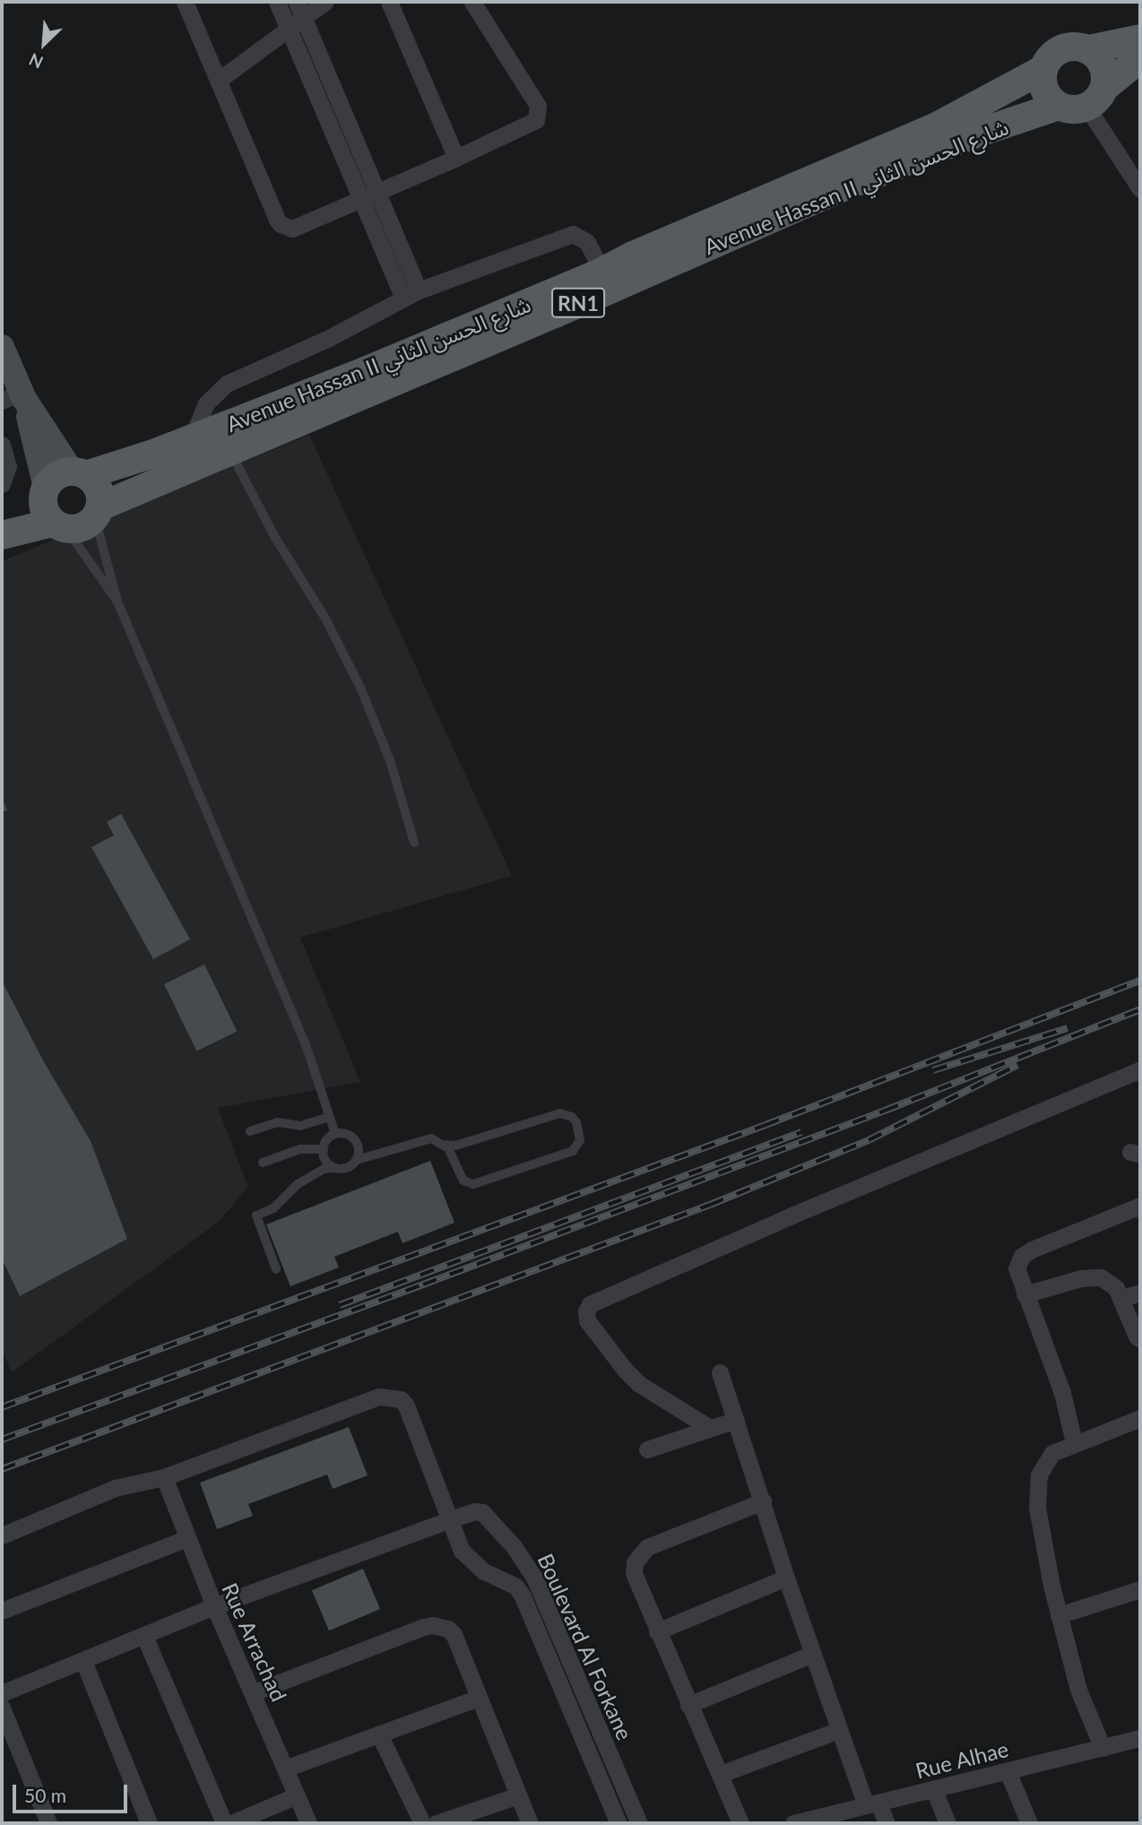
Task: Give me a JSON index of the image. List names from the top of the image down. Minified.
{"streets":{"main road":["Avenue Hassan II شارع الحسن الثاني","RN1"],"street":["Rue Arrachad","Boulevard Al Forkane","Rue Alhae"]},"crossings":[["Avenue Hassan II شارع الحسن الثاني","RN1"]],"scale_bar":"50 m","north":"bottom left"}
